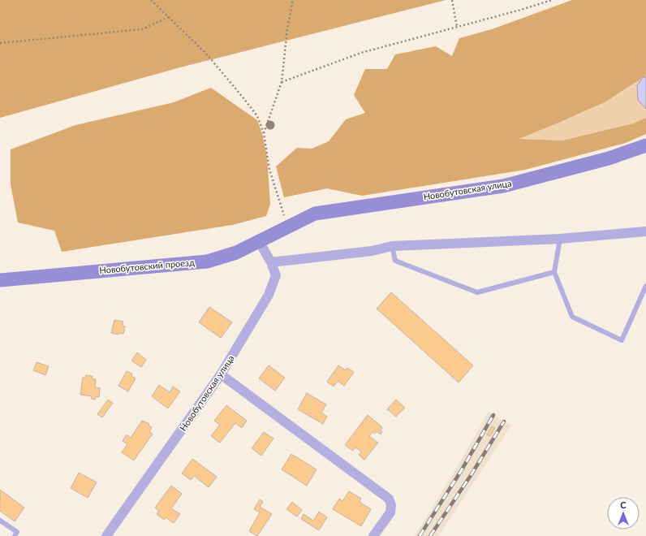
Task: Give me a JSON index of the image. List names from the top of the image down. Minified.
{"streets":{"street":["Новобутовская улица","Новобутовский проезд"]},"crossings":[["Новобутовская улица","Новобутовский проезд"]],"north":"top"}
